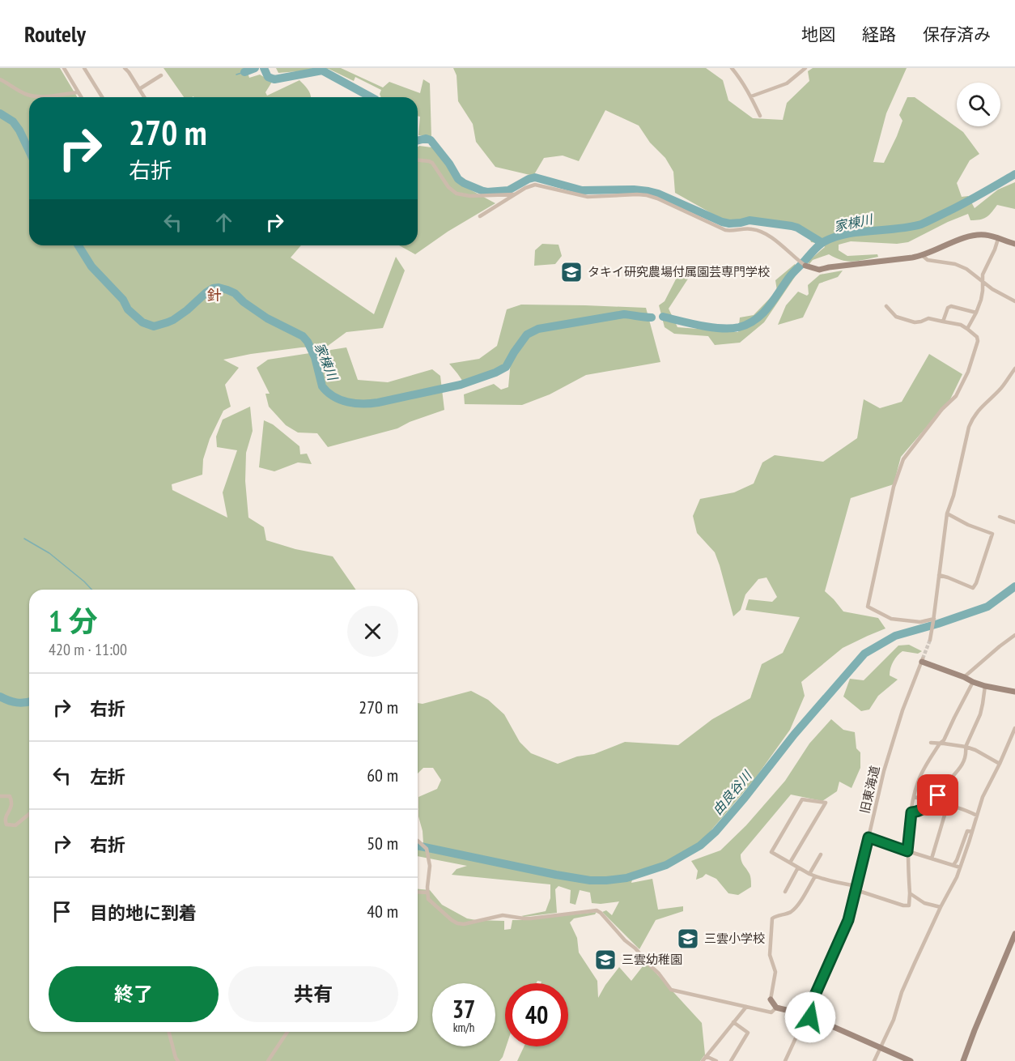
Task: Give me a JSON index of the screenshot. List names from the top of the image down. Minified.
{"streets":{"street":["旧東海道"]},"districts":["針"],"water":["家棟川","由良谷川"],"places":{"school or university":["タキイ研究農場付属園芸専門学校","三雲小学校","三雲幼稚園"]},"page":{"header":"Routely","nav":["地図","経路","保存済み"],"turn":["270 m","右折"],"heading":["1 分","420 m · 11:00"],"list":[{"name":"右折","value":"270 m"},{"name":"左折","value":"60 m"},{"name":"右折","value":"50 m"},{"name":"目的地に到着","value":"40 m"}],"buttons":["終了","共有"],"speed":"37 km/h","limit":"40"}}
